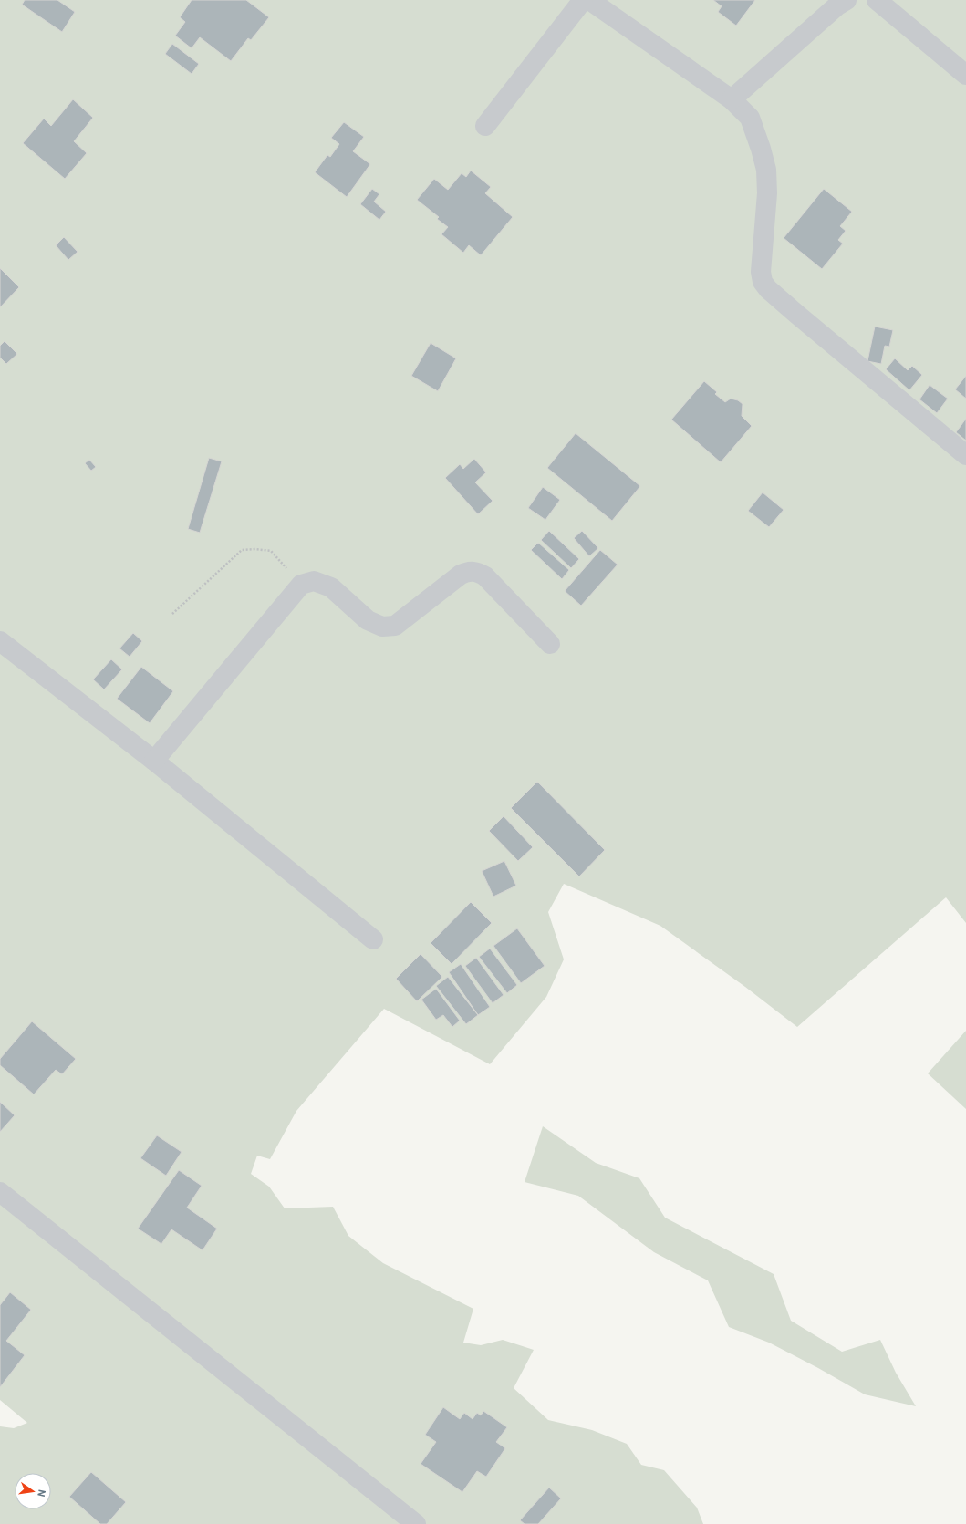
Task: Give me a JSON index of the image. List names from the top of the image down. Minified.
{"north":"right"}
